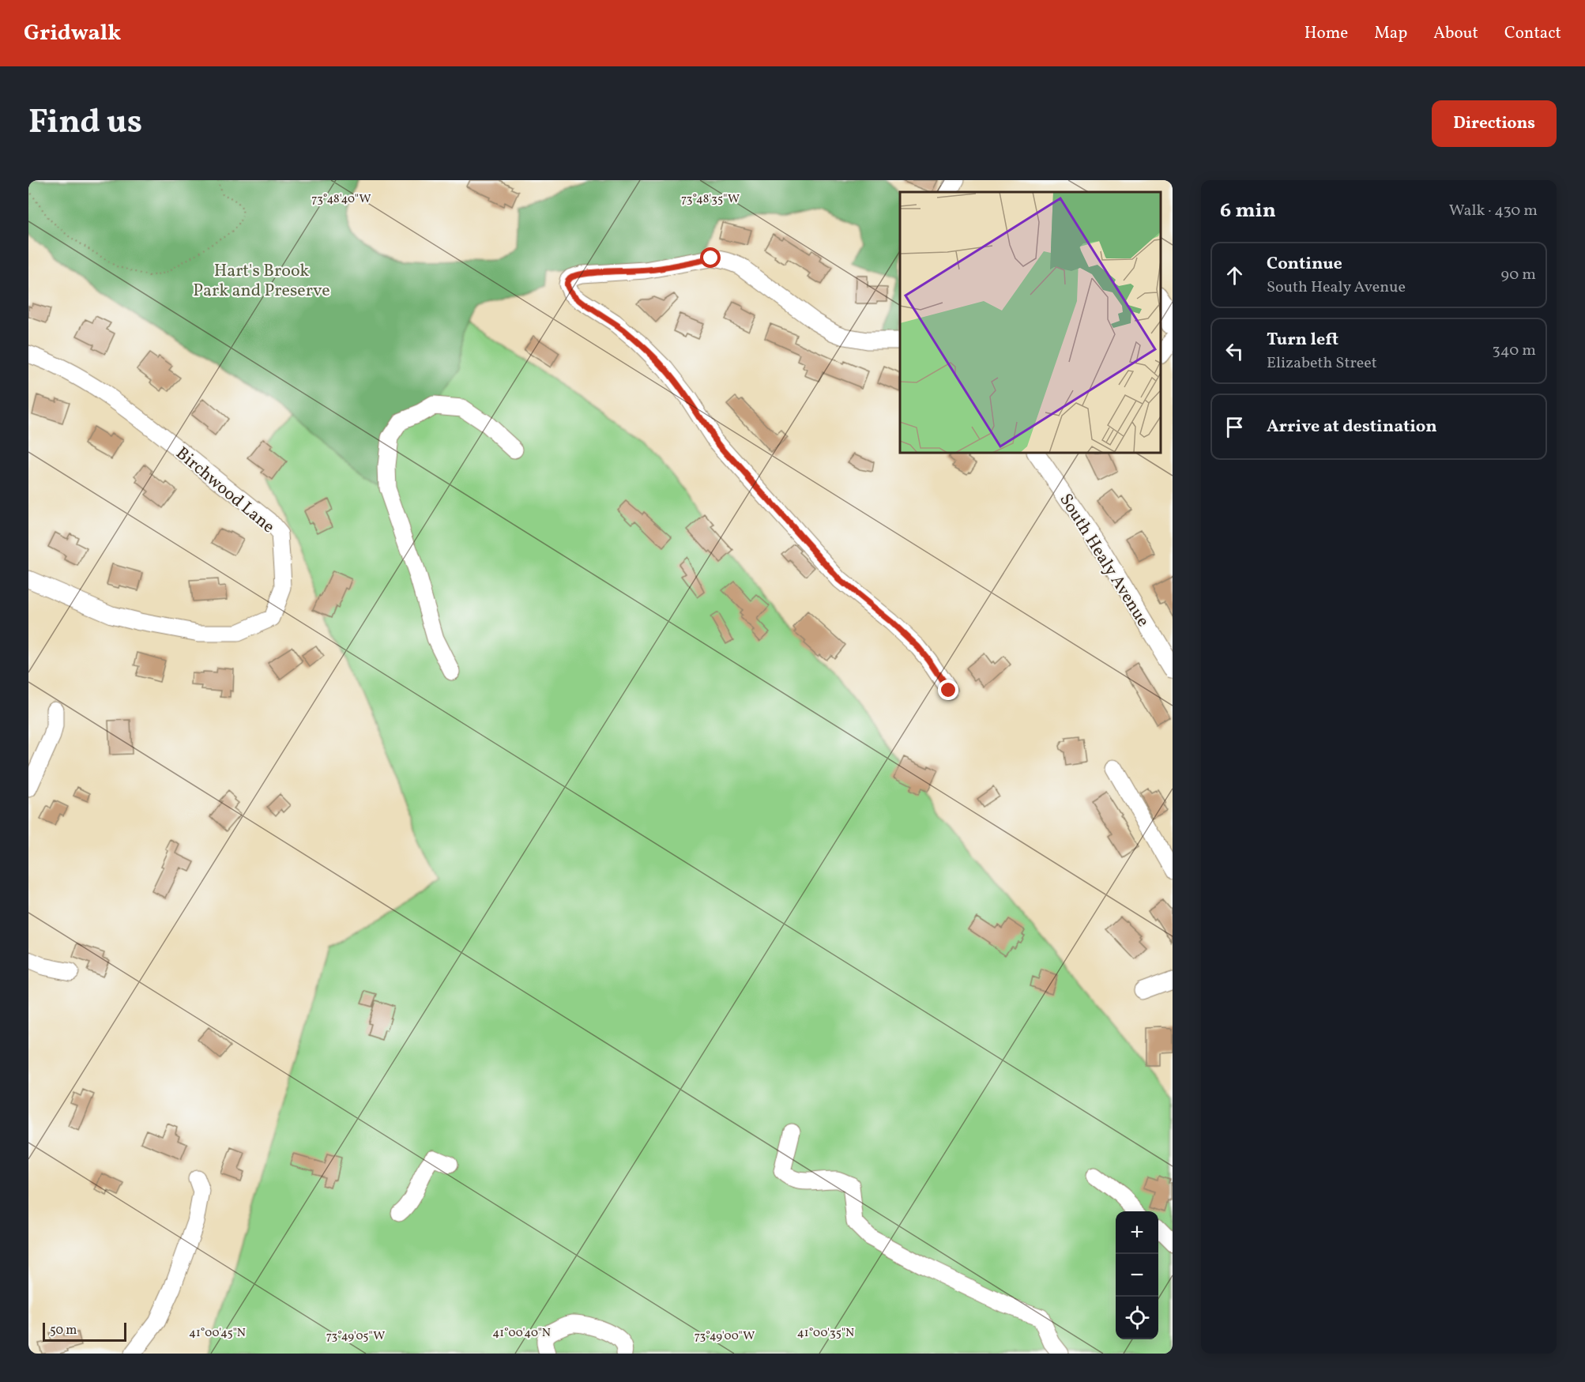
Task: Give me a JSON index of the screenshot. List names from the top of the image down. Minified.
{"streets":{"street":["Birchwood Lane","South Healy Avenue"]},"parks":["Hart's Brook Park and Preserve"],"scale_bar":"50 m","page":{"header":"Gridwalk","nav":["Home","Map","About","Contact"],"title":"Find us","buttons":"Directions","heading":["6 min","Walk · 430 m"],"list":[["Continue","South Healy Avenue","90 m"],["Turn left","Elizabeth Street","340 m"],"Arrive at destination"],"map_buttons":["+","−"],"scale":"50 m"},"coordinates":["73°48'35\"W","73°48'40\"W","41°00'45\"N","41°00'40\"N","41°00'35\"N","73°49'05\"W","73°49'00\"W"]}
